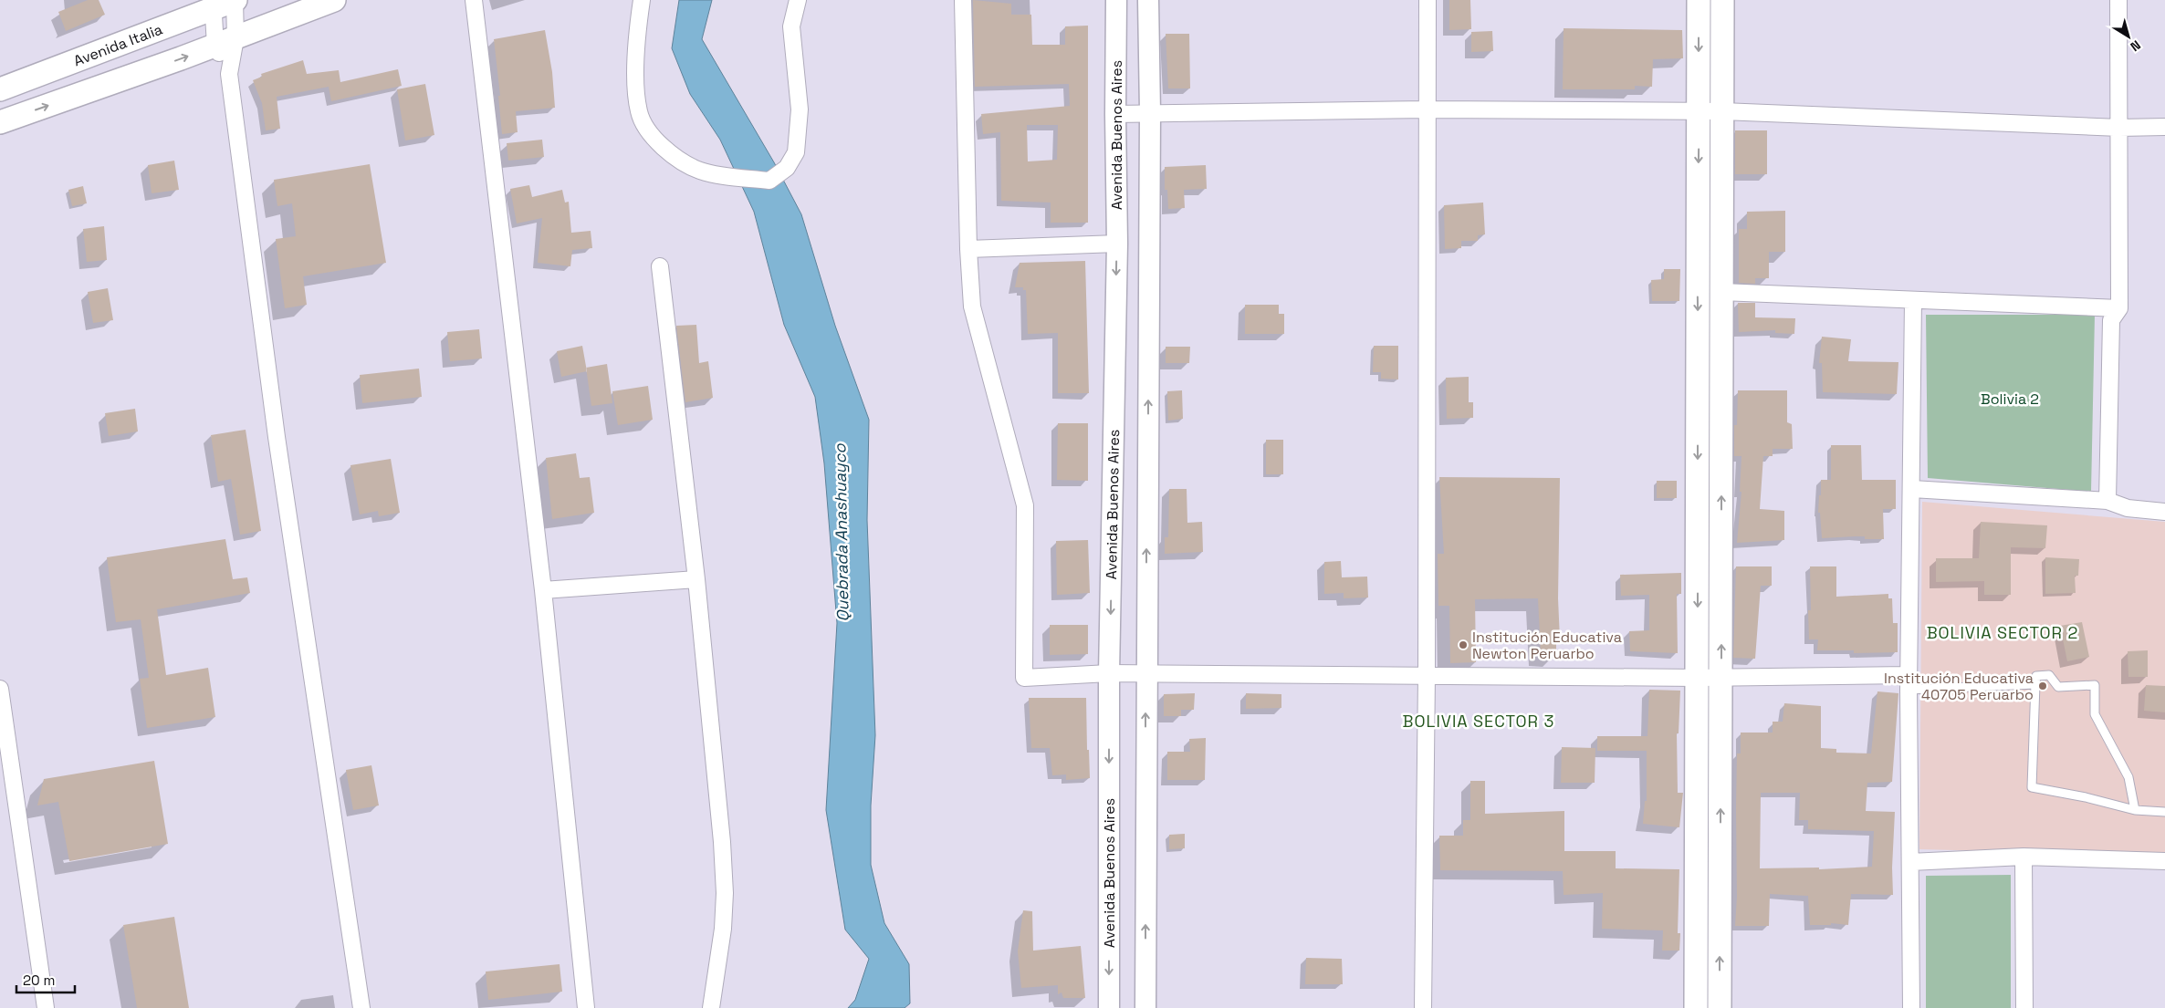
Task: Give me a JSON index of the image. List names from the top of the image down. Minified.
{"streets":{"main road":["Avenida Italia"],"street":["Avenida Buenos Aires"]},"districts":["BOLIVIA SECTOR 2","BOLIVIA SECTOR 3"],"water":["Quebrada Anashuayco"],"parks":["Bolivia 2"],"places":["Institución Educativa Newton Peruarbo","Institución Educativa 40705 Peruarbo"],"scale_bar":"20 m","north":"bottom right"}
